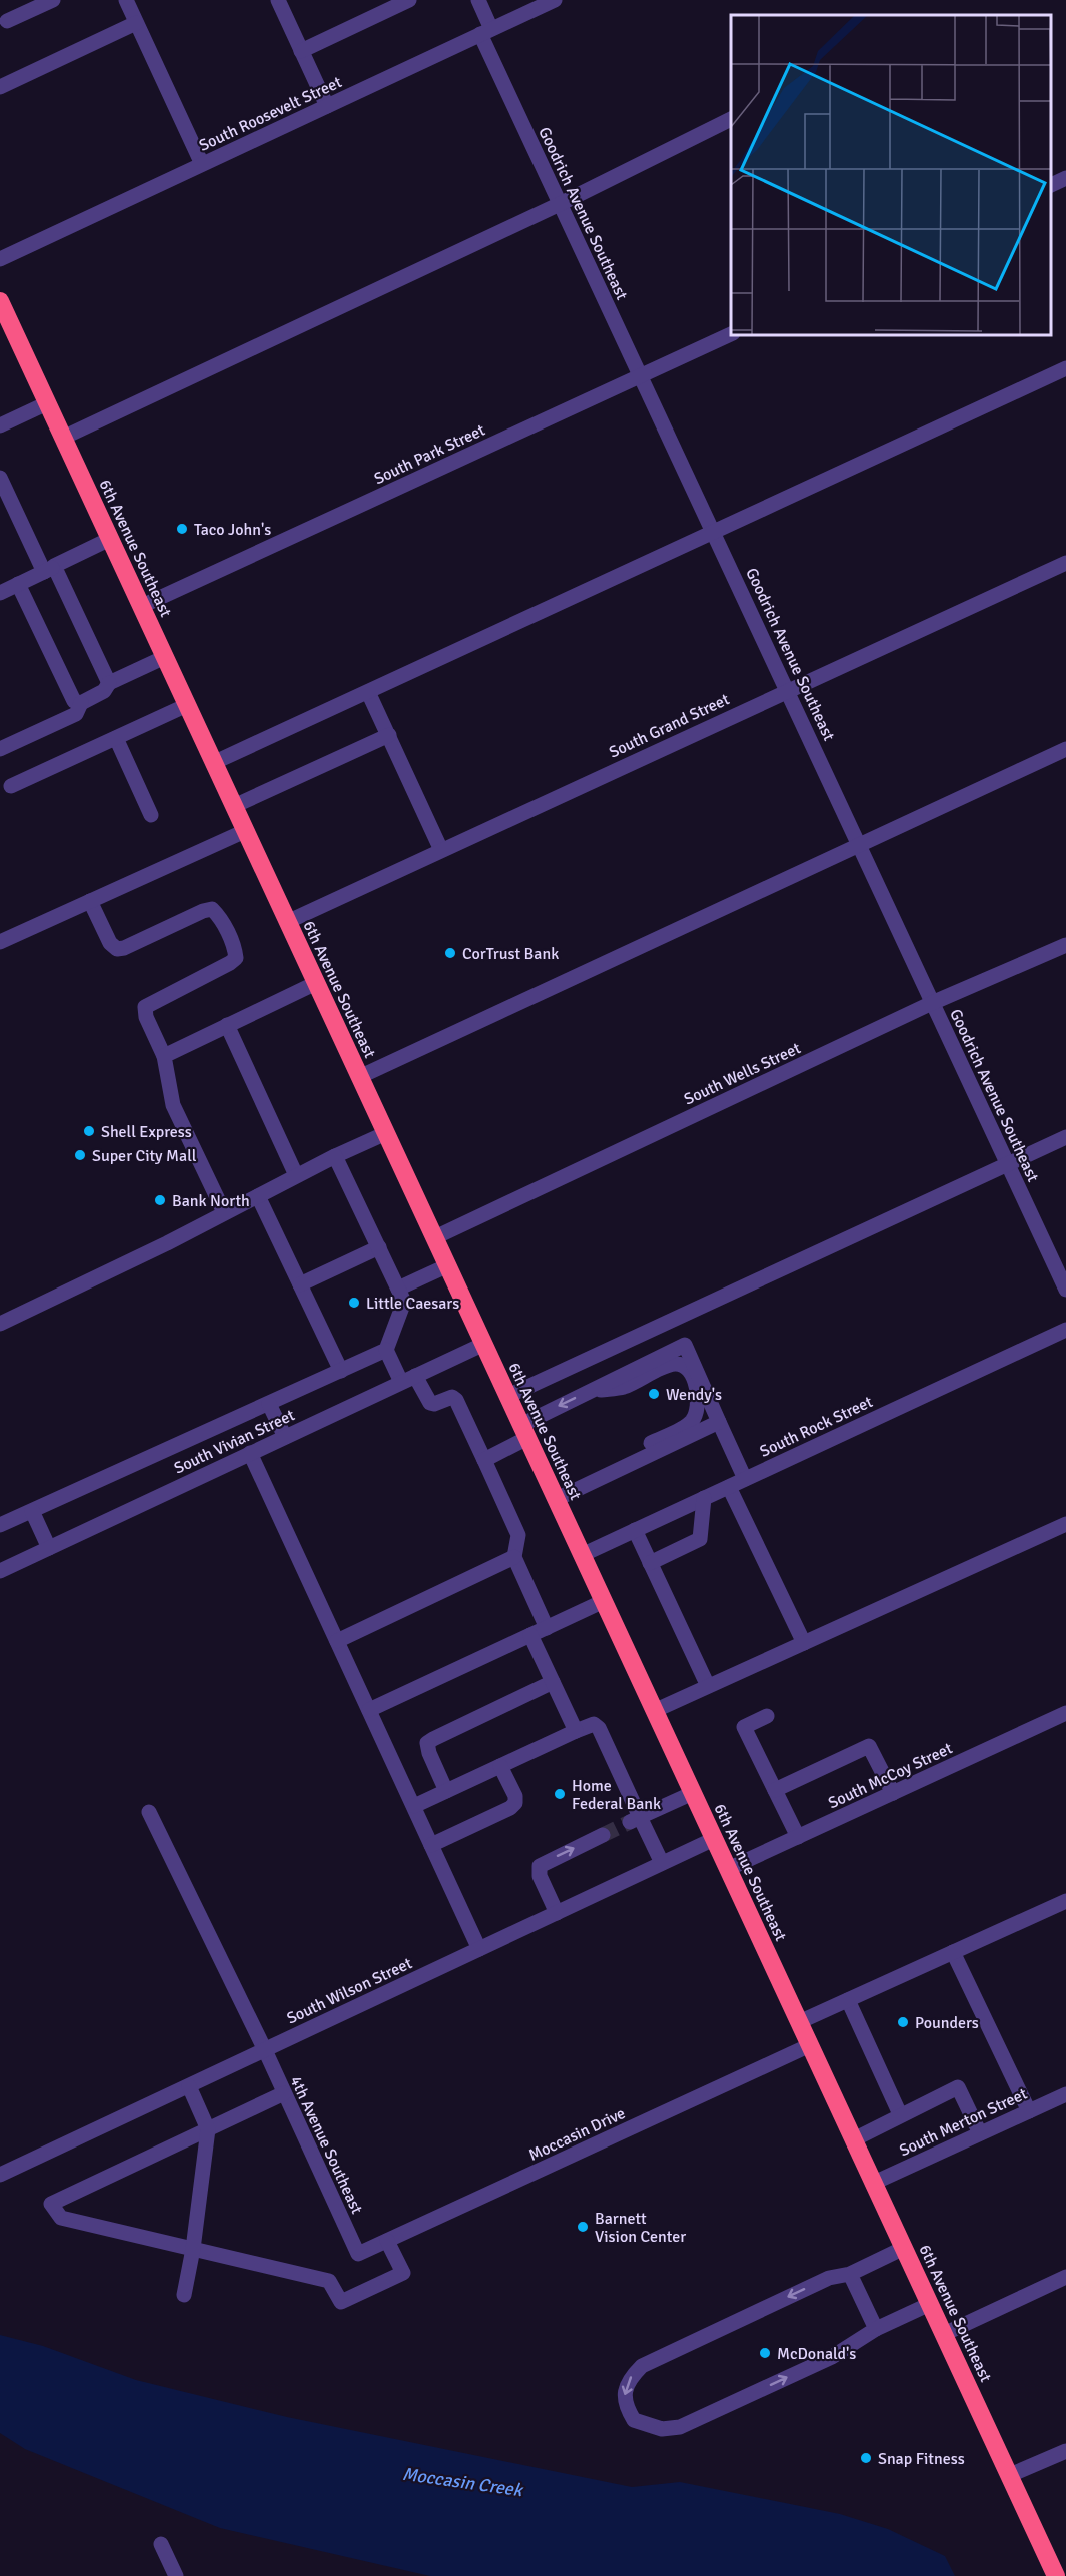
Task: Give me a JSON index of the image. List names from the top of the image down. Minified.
{"streets":{"highway":["6th Avenue Southeast"],"street":["South Roosevelt Street","Goodrich Avenue Southeast","South Park Street","South Grand Street","South Wells Street","South Rock Street","South Vivian Street","South McCoy Street","South Wilson Street","South Merton Street","Moccasin Drive","4th Avenue Southeast"]},"crossings":[["South Roosevelt Street","Goodrich Avenue Southeast"],["Goodrich Avenue Southeast","South Park Street"],["Goodrich Avenue Southeast","South Grand Street"],["Goodrich Avenue Southeast","South Wells Street"],["South Park Street","6th Avenue Southeast"],["6th Avenue Southeast","South Grand Street"],["6th Avenue Southeast","South Wells Street"],["6th Avenue Southeast","South Rock Street"],["6th Avenue Southeast","South Vivian Street"],["6th Avenue Southeast","South McCoy Street"],["6th Avenue Southeast","South Wilson Street"],["6th Avenue Southeast","South Merton Street"],["6th Avenue Southeast","Moccasin Drive"],["South Wilson Street","4th Avenue Southeast"],["Moccasin Drive","4th Avenue Southeast"]],"water":["Moccasin Creek"],"places":["Taco John's","CorTrust Bank","Shell Express","Super City Mall","Bank North","Little Caesars","Wendy's","Home Federal Bank","Pounders","Barnett Vision Center","McDonald's","Snap Fitness"]}
